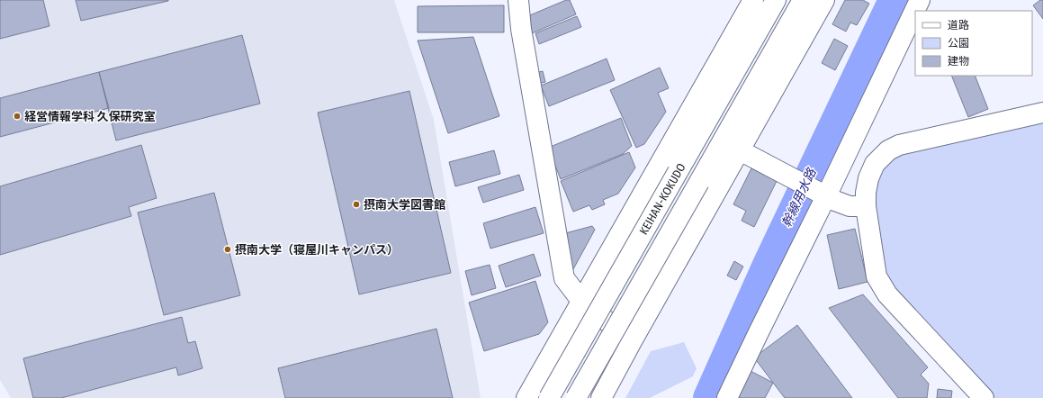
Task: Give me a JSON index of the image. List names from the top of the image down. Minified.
{"streets":{"main road":["KEIHAN-KOKUDO"]},"water":["幹線用水路"],"places":["経営情報学科 久保研究室","摂南大学図書館","摂南大学（寝屋川キャンパス）"],"legend":["道路","公園","建物"]}
